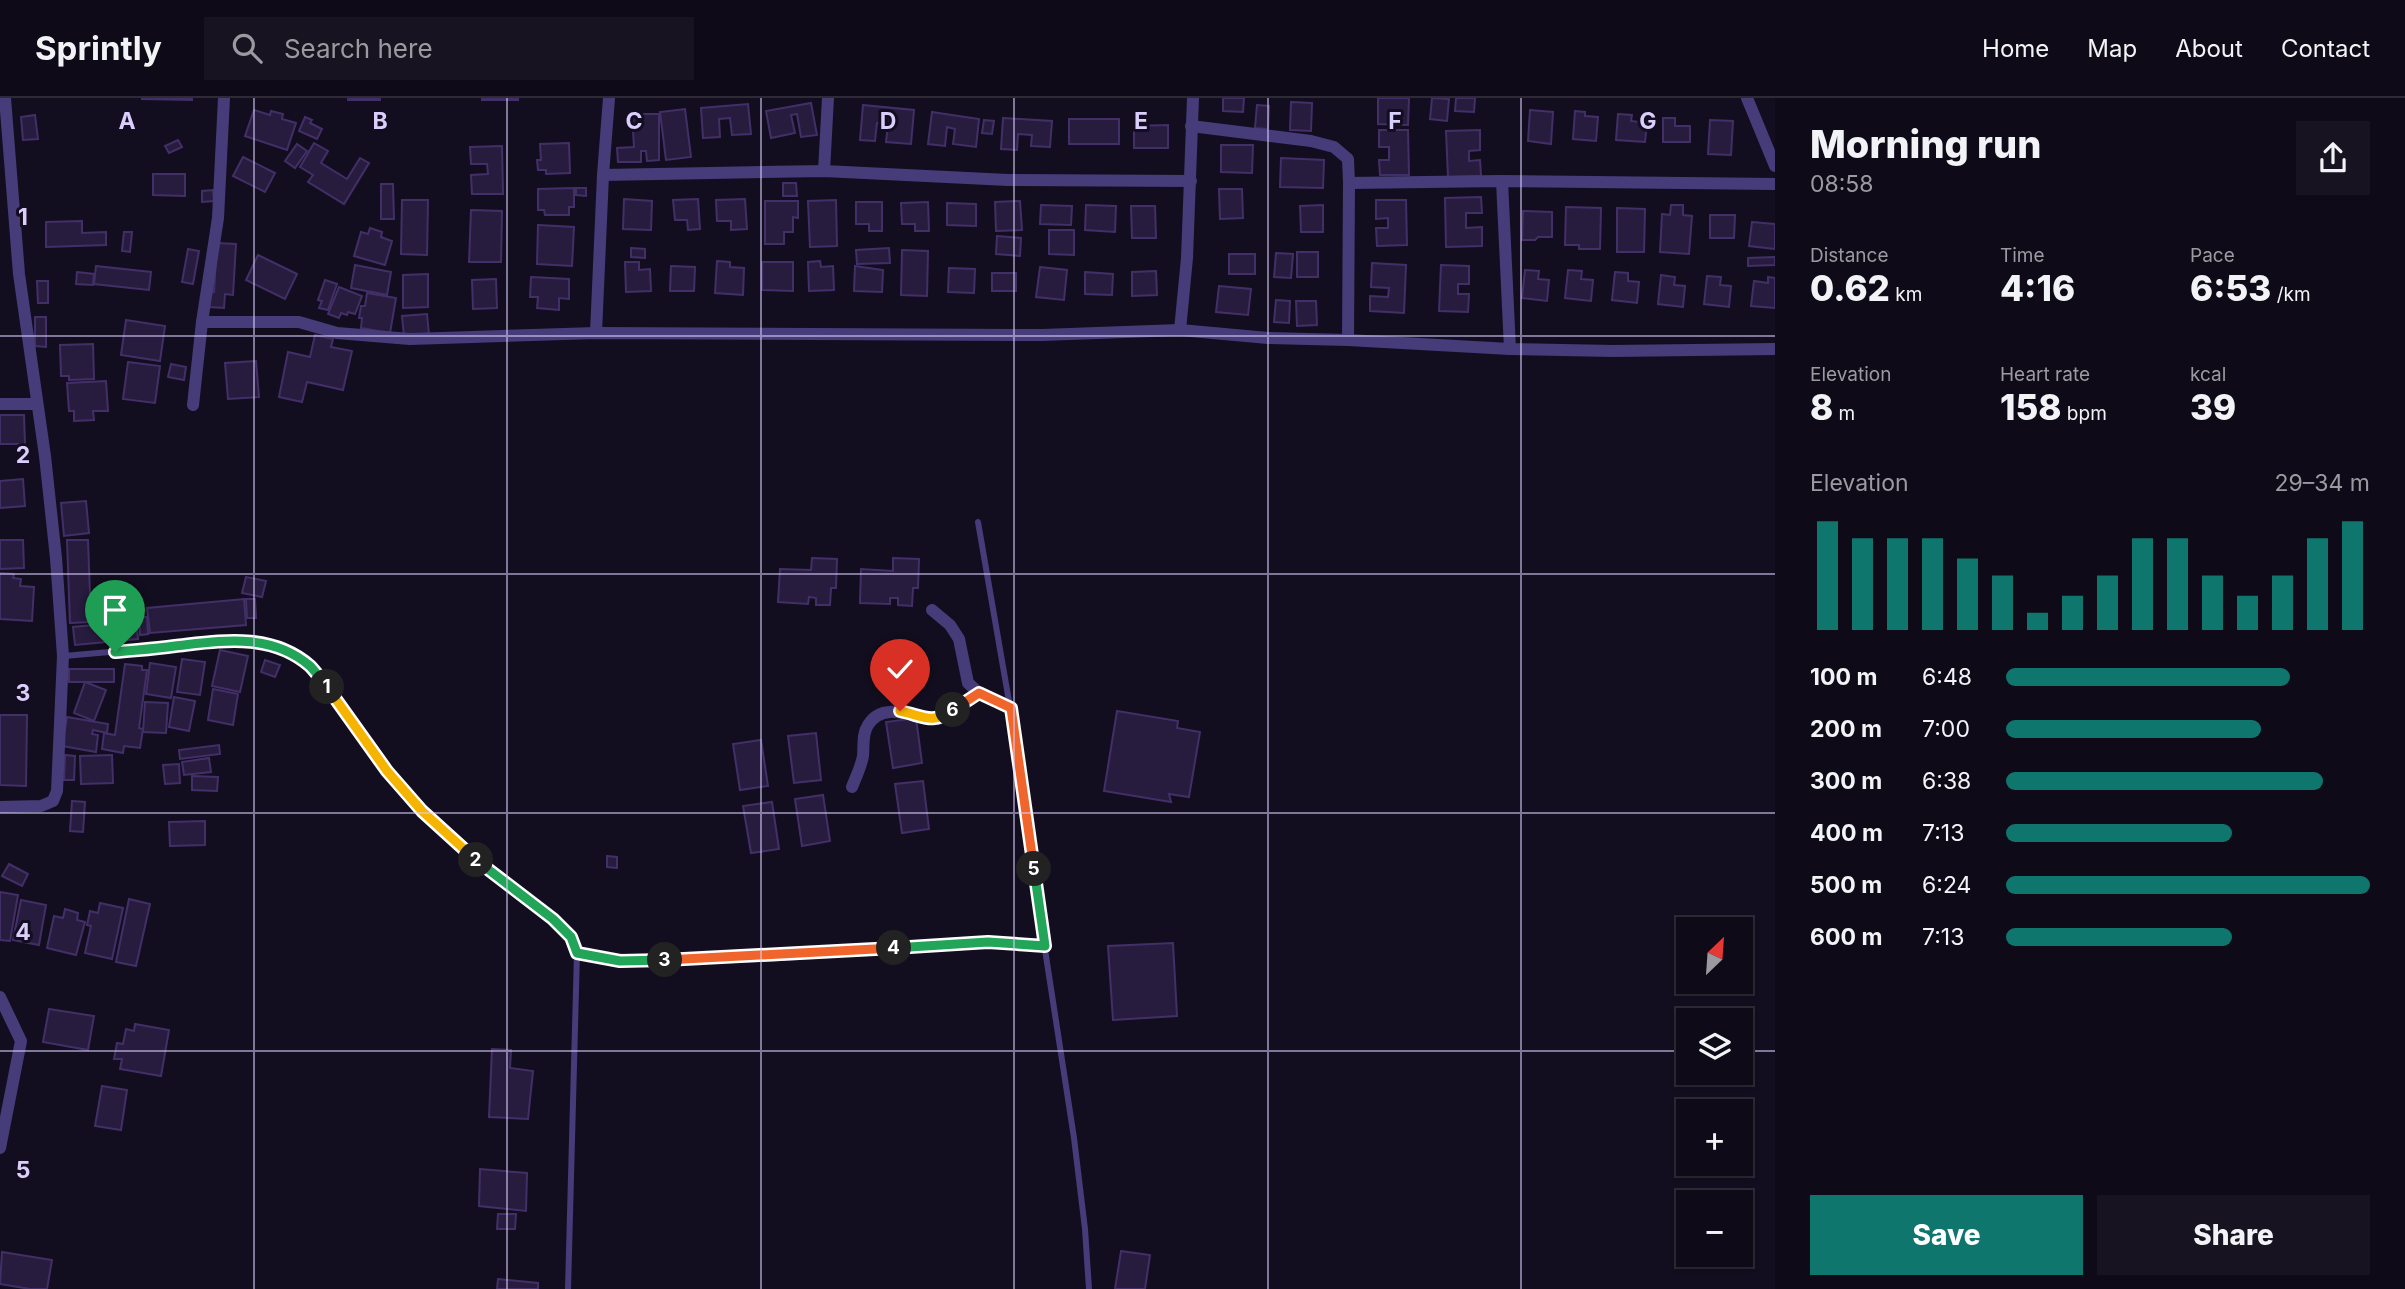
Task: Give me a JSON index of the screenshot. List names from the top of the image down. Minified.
{"north":"top right","page":{"header":"Sprintly","search":"Search here","nav":["Home","Map","About","Contact"],"heading":["Morning run","08:58"],"stats":[["Distance","0.62 km"],["Time","4:16"],["Pace","6:53 /km"],["Elevation","8 m"],["Heart rate","158 bpm"],["kcal","39"]],"chart":["Elevation","29–34 m"],"list":[{"name":"100 m","note":"6:48"},{"name":"200 m","note":"7:00"},{"name":"300 m","note":"6:38"},{"name":"400 m","note":"7:13"},{"name":"500 m","note":"6:24"},{"name":"600 m","note":"7:13"}],"pins":["1","6","2","5","4","3"],"map_buttons":["+","−"],"buttons":["Save","Share"]},"grid":{"columns":["A","B","C","D","E","F","G"],"rows":["1","2","3","4","5"]}}
